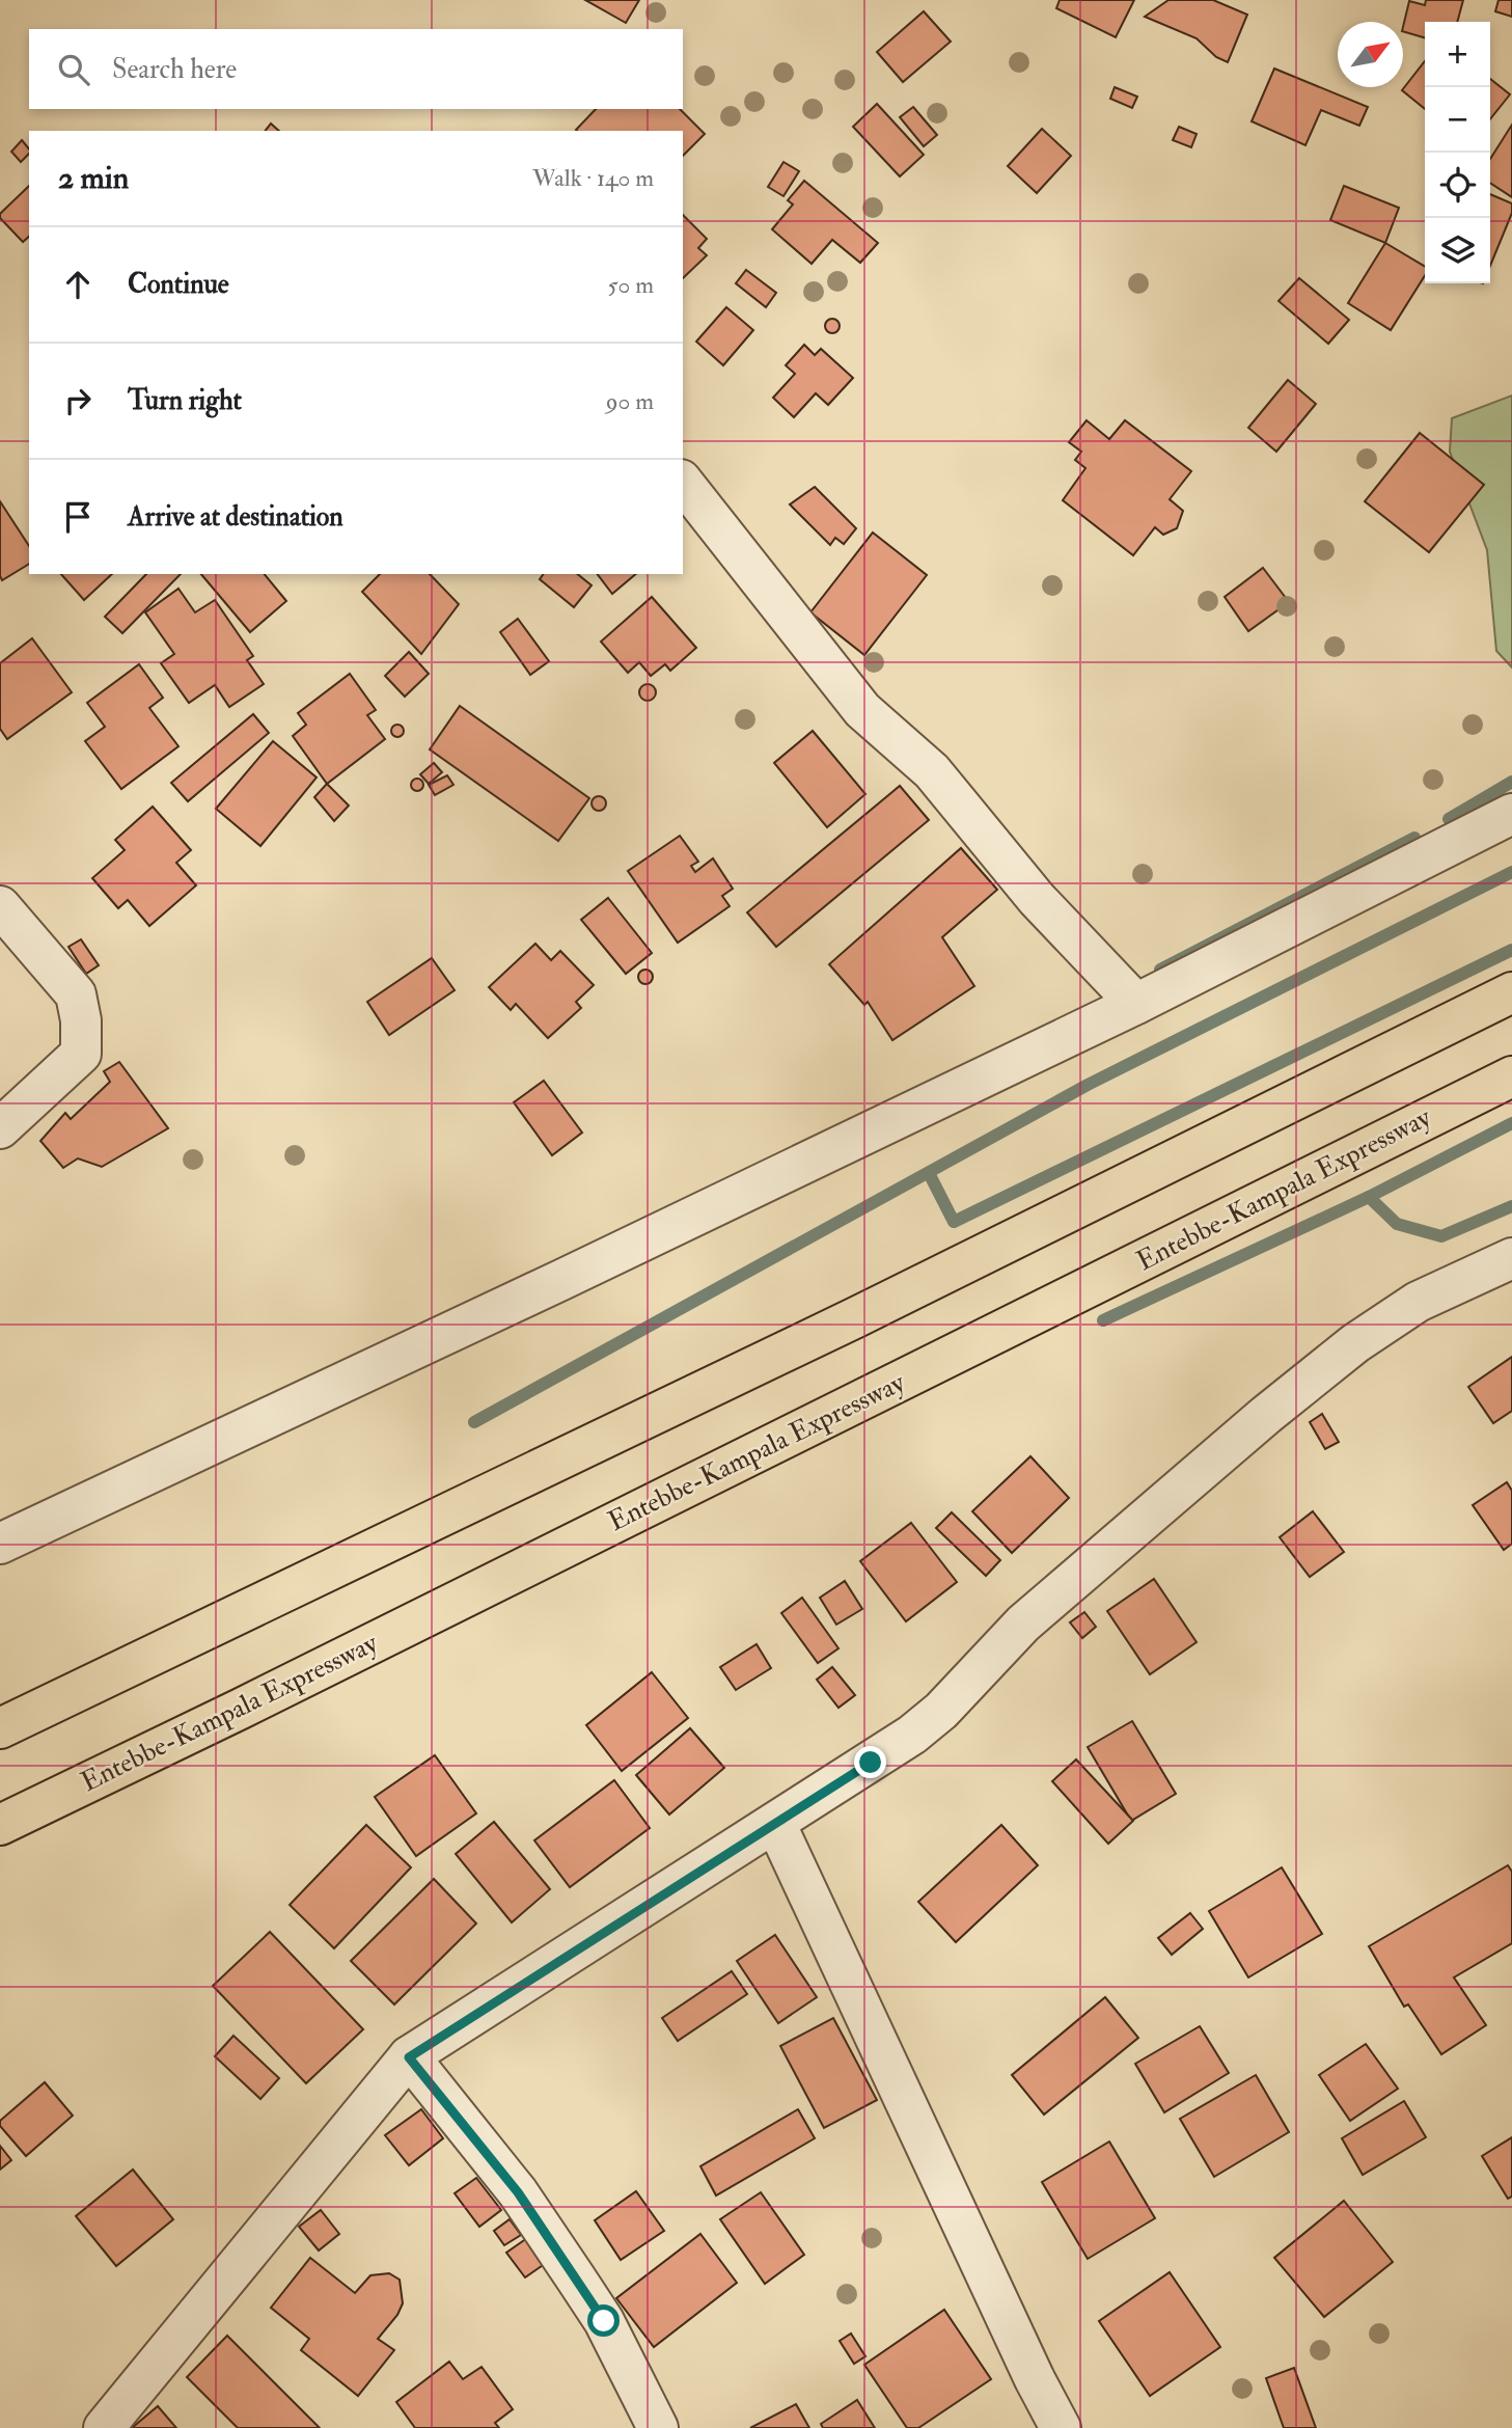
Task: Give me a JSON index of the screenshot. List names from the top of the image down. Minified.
{"streets":{"highway":["Entebbe-Kampala Expressway"]},"north":"top right","page":{"map_buttons":["+","−"],"search":"Search here","heading":["2 min","Walk · 140 m"],"list":[["Continue","50 m"],["Turn right","90 m"],"Arrive at destination"]}}
